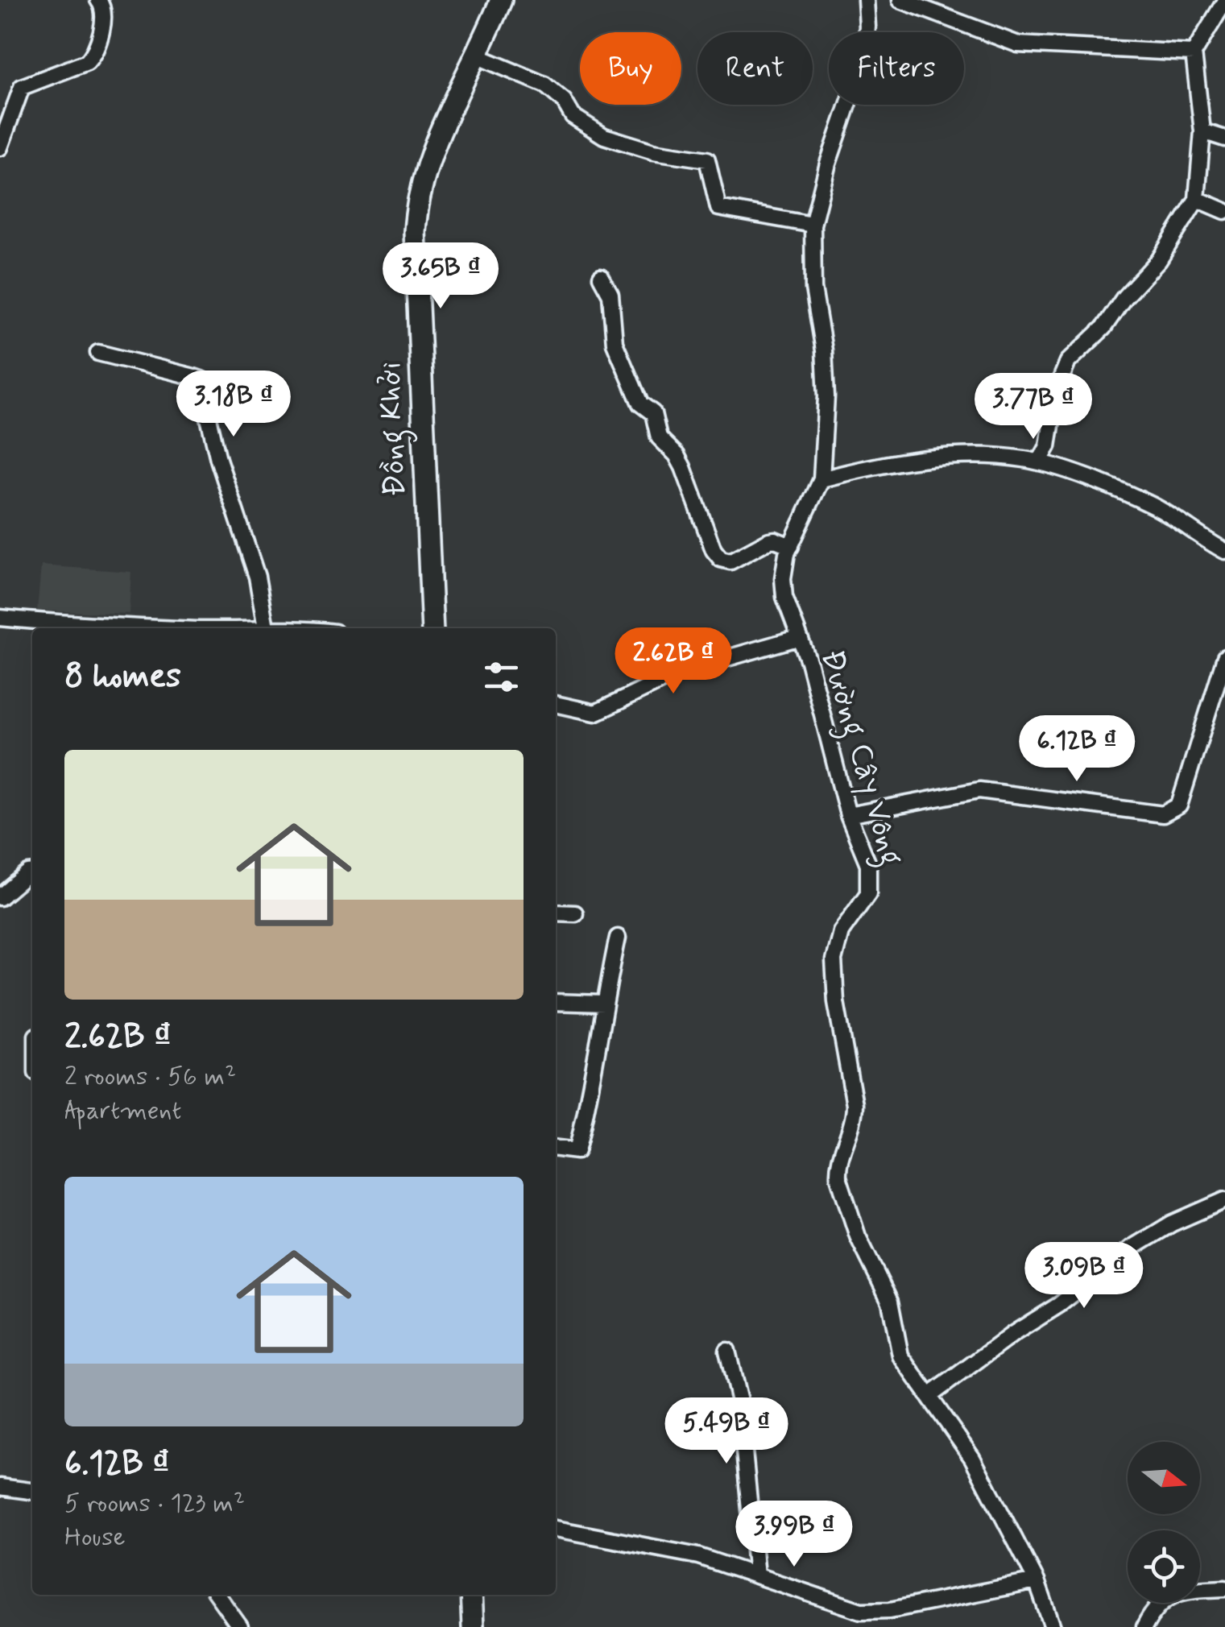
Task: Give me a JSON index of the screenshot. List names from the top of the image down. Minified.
{"streets":{"main road":["Đồng Khởi"],"street":["Đường Cây Vông"]},"north":"right","page":{"chip":["Buy","Rent","Filters"],"price":["3.65B ₫","3.18B ₫","3.77B ₫","2.62B ₫","6.12B ₫","3.09B ₫","5.49B ₫","3.99B ₫"],"heading":"8 homes","list":[{"name":"2.62B ₫","note":"2 rooms · 56 m² · Apartment"},{"name":"6.12B ₫","note":"5 rooms · 123 m² · House"}]}}
